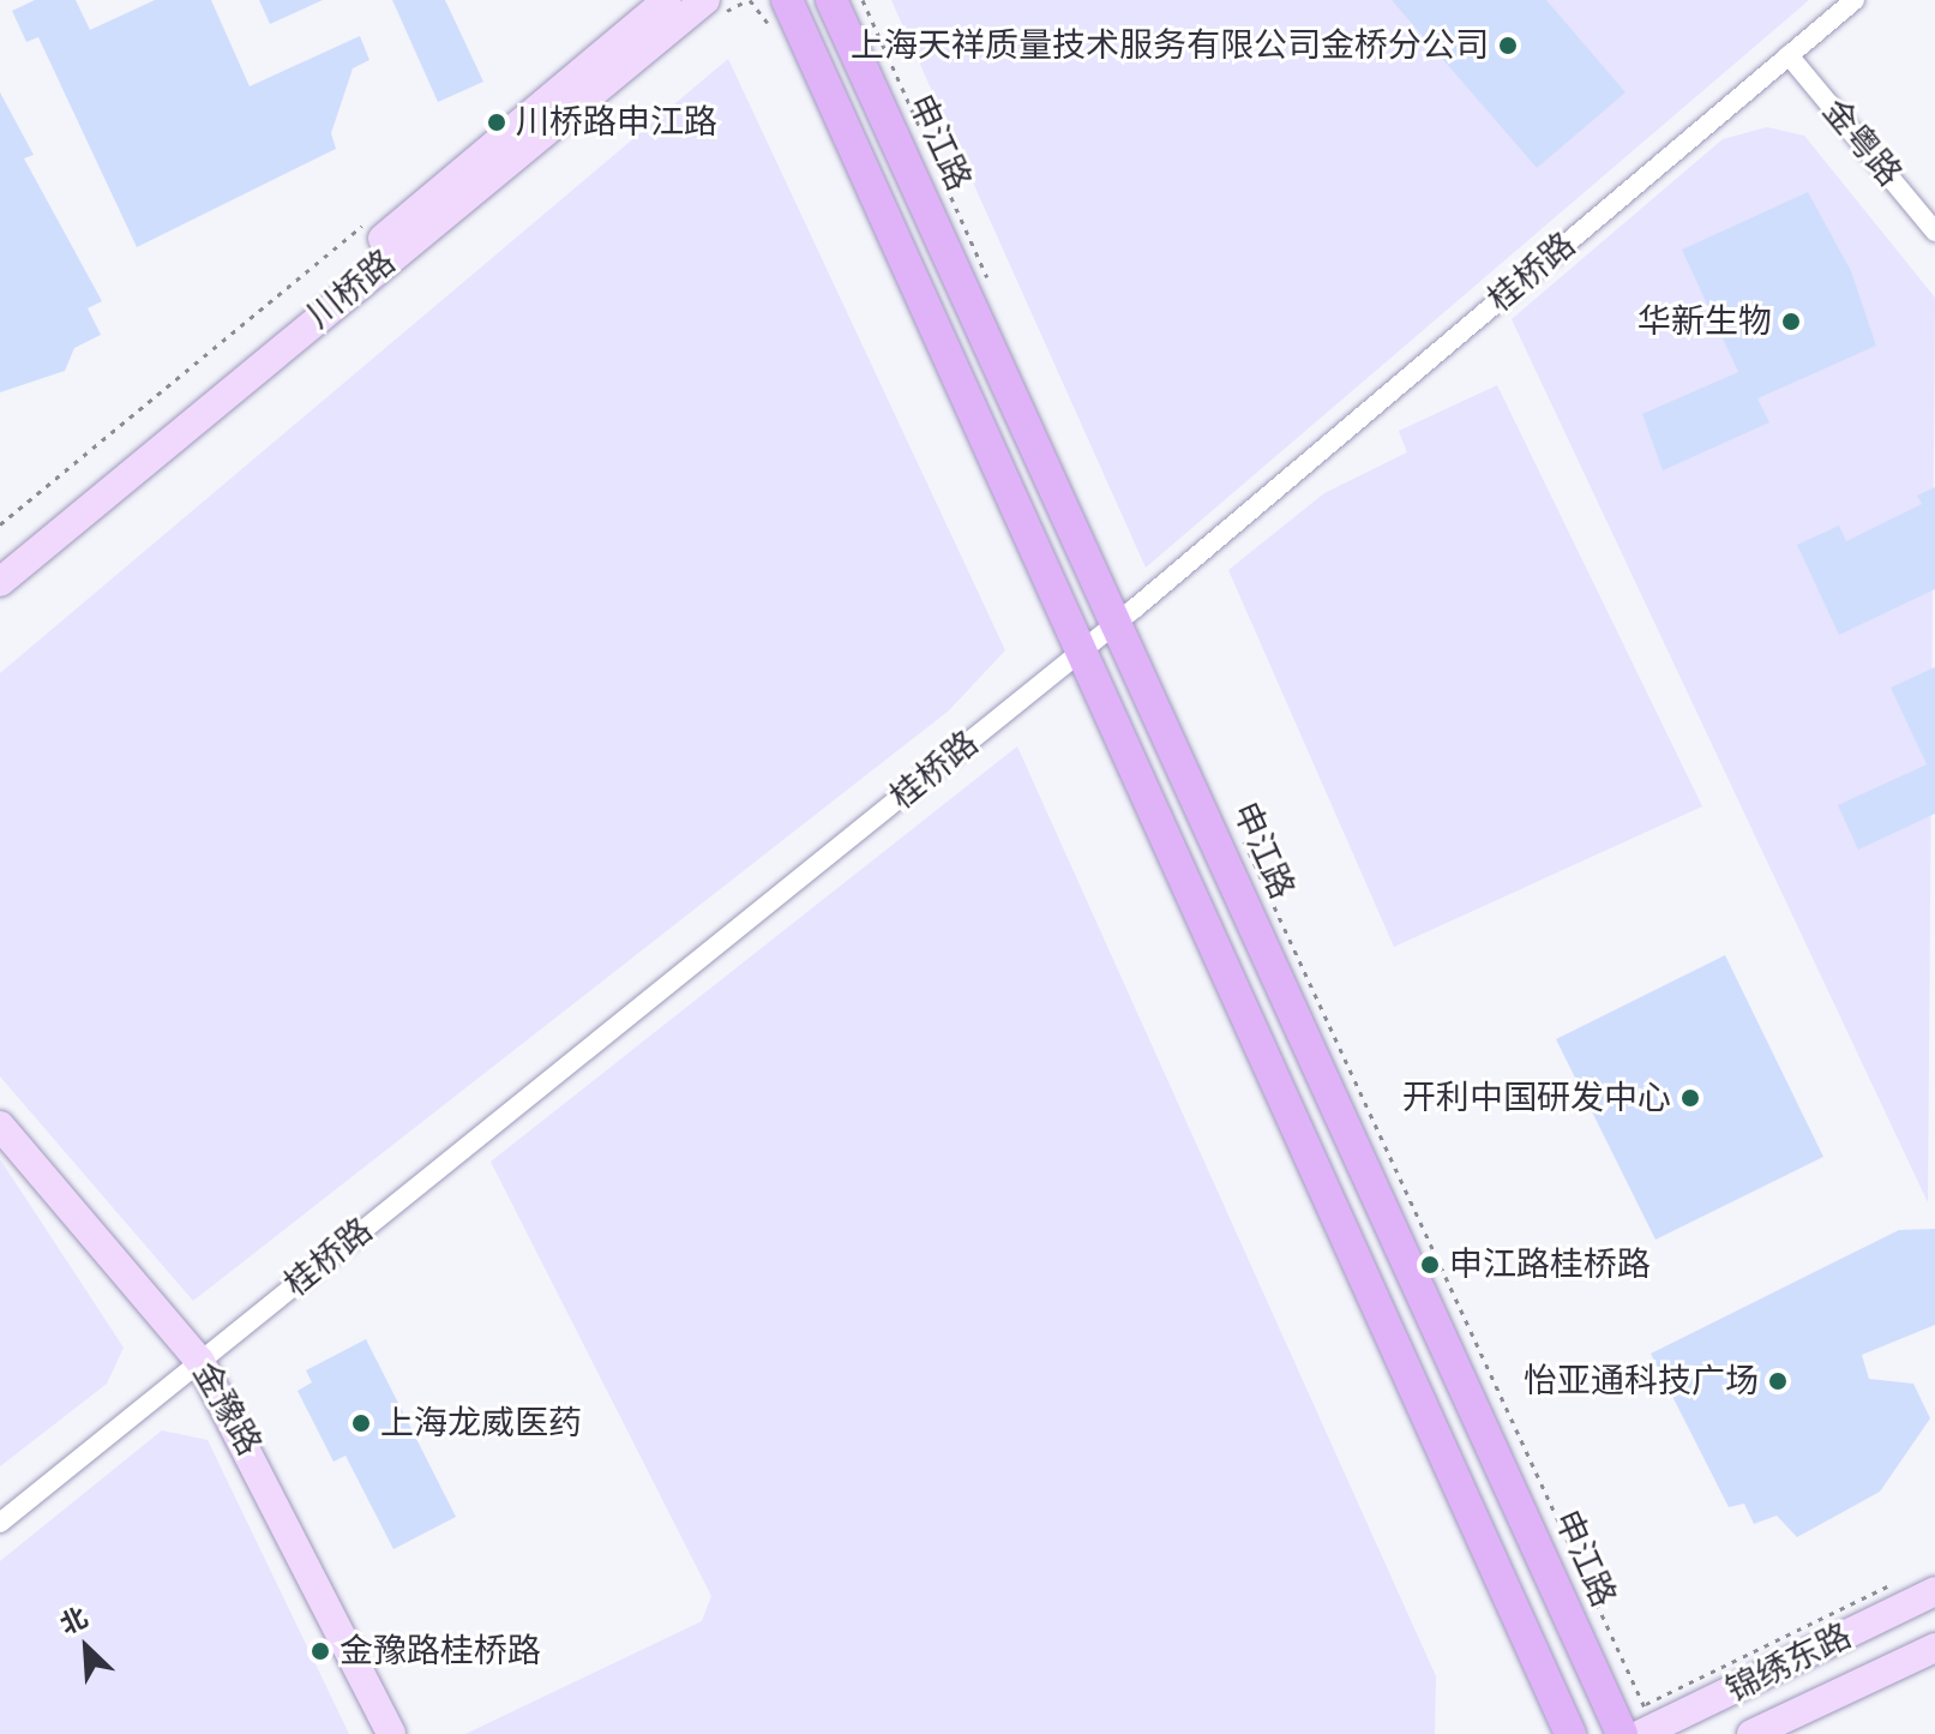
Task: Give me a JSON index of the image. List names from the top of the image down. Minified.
{"streets":{"main road":["申江路"],"street":["金粤路","桂桥路","川桥路","金豫路","锦绣东路"]},"crossings":[["申江路","桂桥路"],["申江路","锦绣东路"],["金粤路","桂桥路"],["桂桥路","金豫路"]],"places":["上海天祥质量技术服务有限公司金桥分公司","川桥路申江路","华新生物","开利中国研发中心","申江路桂桥路","怡亚通科技广场","上海龙威医药","金豫路桂桥路"],"north":"top left"}
